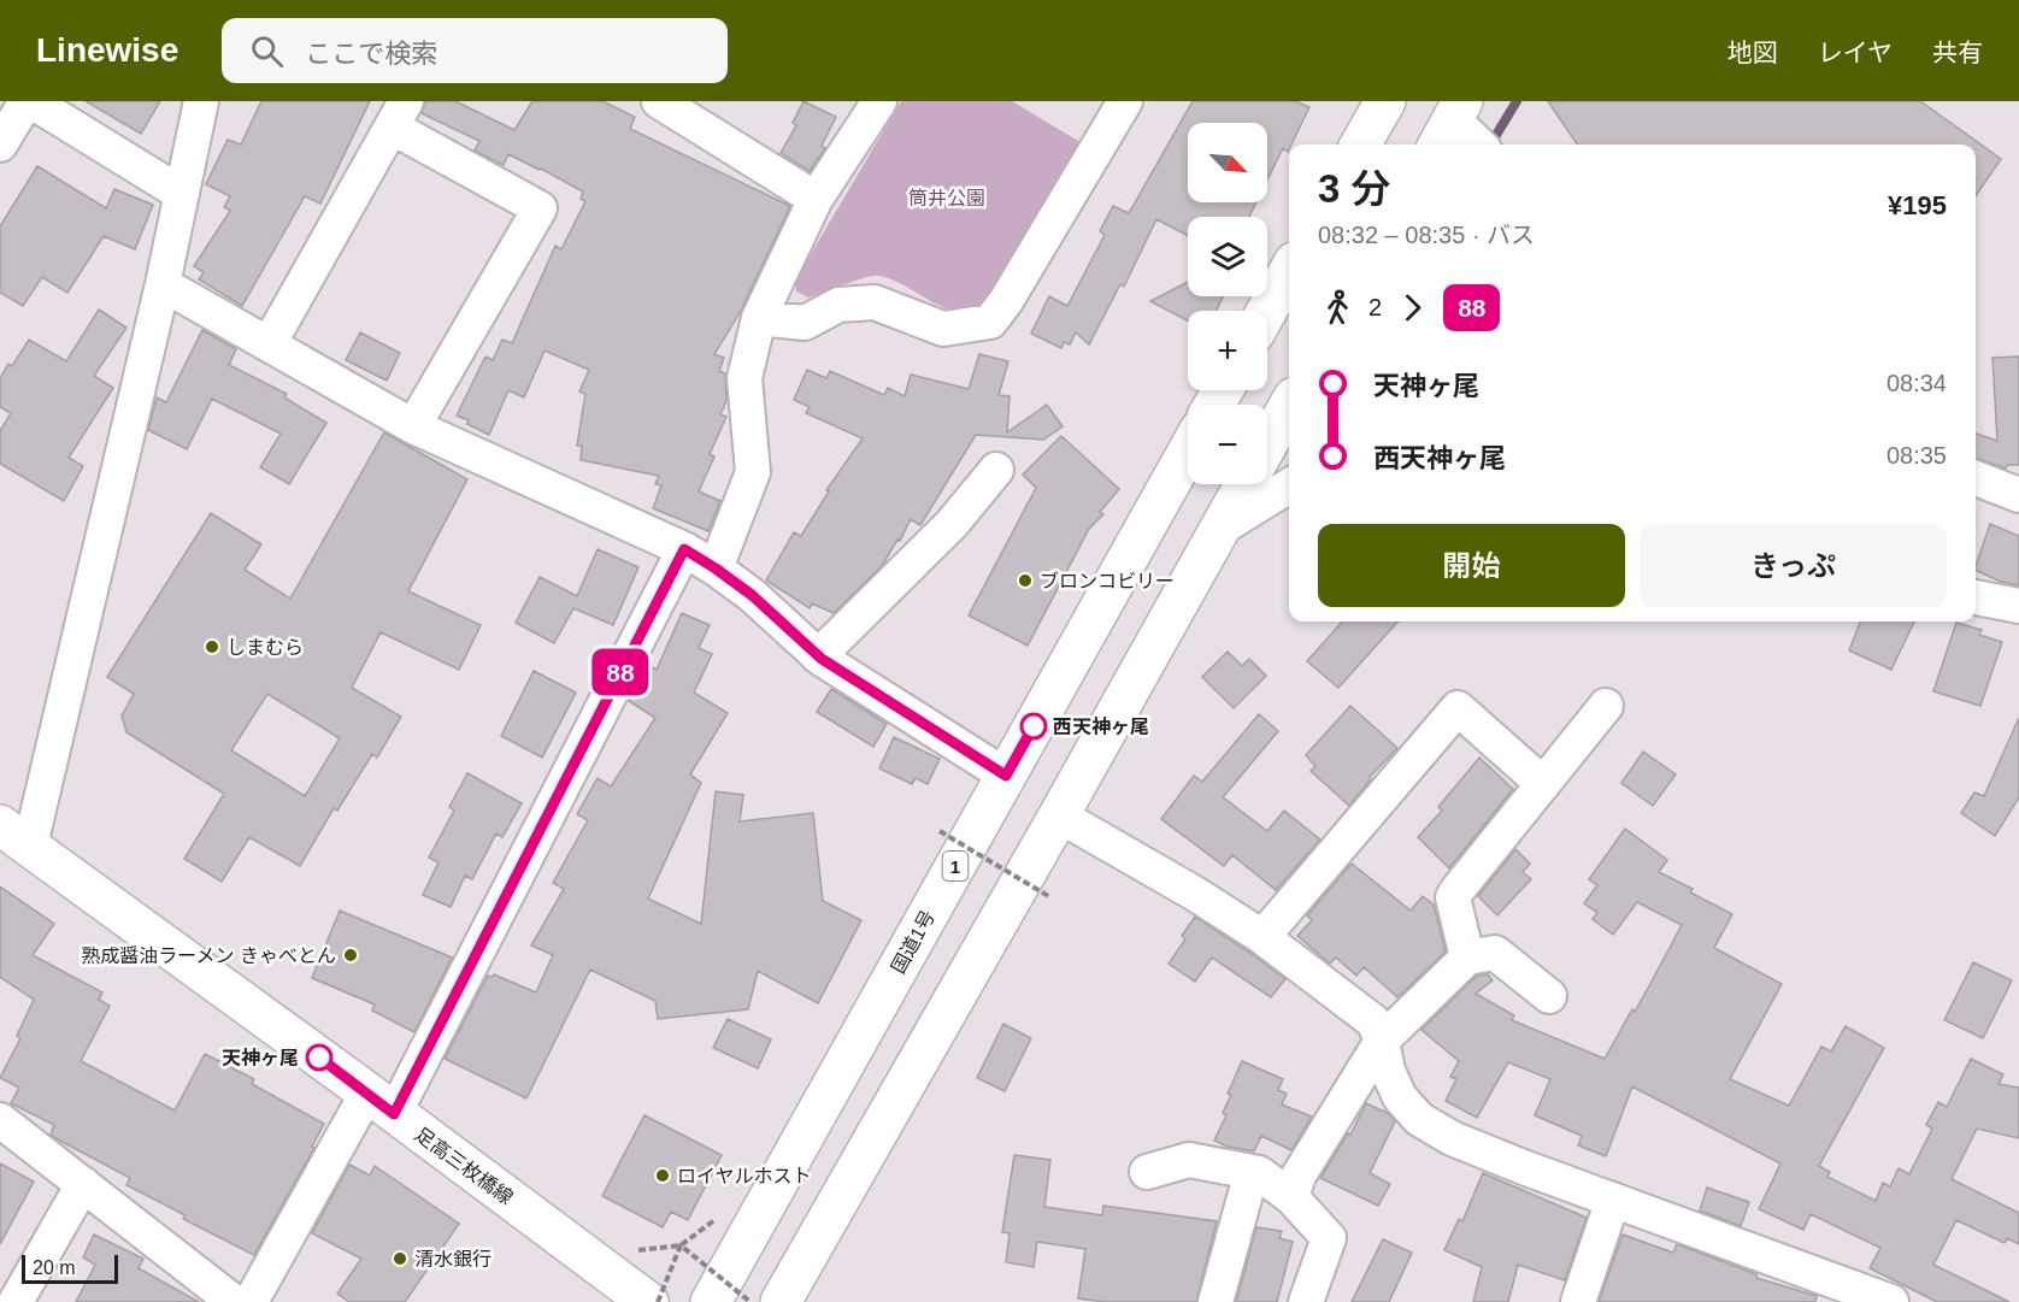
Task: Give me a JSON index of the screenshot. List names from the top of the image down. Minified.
{"streets":{"main road":["1","国道1号","足高三枚橋線"]},"parks":["筒井公園"],"places":["ブロンコビリー","しまむら","西天神ヶ尾","熟成醤油ラーメン きゃべとん","天神ヶ尾","ロイヤルホスト","清水銀行"],"lines":["bus line 88"],"scale_bar":"20 m","north":"bottom right","page":{"header":"Linewise","search":"ここで検索","nav":["地図","レイヤ","共有"],"on_map":"88","map_buttons":["+","−"],"heading":["3 分","08:32 – 08:35 · バス","¥195"],"legs":["2","88"],"list":[{"name":"天神ヶ尾","value":"08:34"},{"name":"西天神ヶ尾","value":"08:35"}],"buttons":["開始","きっぷ"],"scale":"20 m"}}
